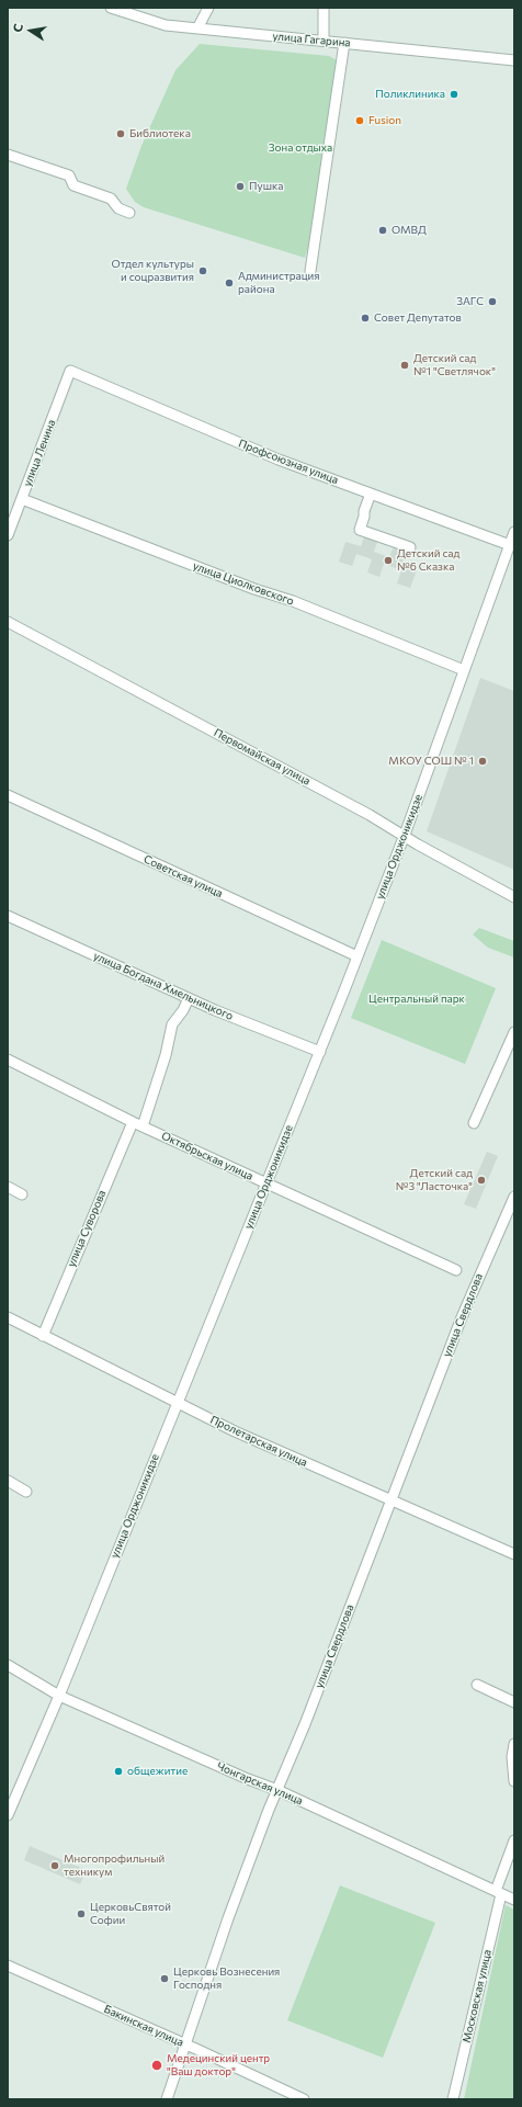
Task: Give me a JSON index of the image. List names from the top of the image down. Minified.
{"streets":{"street":["улица Гагарина","улица Ленина","Профсоюзная улица","улица Циолковского","Первомайская улица","улица Орджоникидзе","Советская улица","улица Богдана Хмельницкого","Октябрьская улица","улица Суворова","улица Свердлова","Пролетарская улица","Чонгарская улица","Московская улица","Бакинская улица"]},"crossings":[["улица Ленина","Профсоюзная улица"],["улица Ленина","улица Циолковского"],["Профсоюзная улица","улица Орджоникидзе"],["улица Циолковского","улица Орджоникидзе"],["Первомайская улица","улица Орджоникидзе"],["улица Орджоникидзе","Советская улица"],["улица Орджоникидзе","улица Богдана Хмельницкого"],["улица Орджоникидзе","Октябрьская улица"],["улица Орджоникидзе","Пролетарская улица"],["улица Орджоникидзе","Чонгарская улица"],["Октябрьская улица","улица Суворова"],["улица Суворова","Пролетарская улица"],["улица Свердлова","Пролетарская улица"],["улица Свердлова","Чонгарская улица"],["улица Свердлова","Бакинская улица"],["Чонгарская улица","Московская улица"]],"parks":["Зона отдыха","Центральный парк"],"places":["Поликлиника","Fusion","Библиотека","Пушка","ОМВД","Отдел культуры и соцразвития","Администрация района","ЗАГС","Совет Депутатов","Детский сад №1 \"Светлячок\"","Детский сад №6 Сказка","МКОУ СОШ № 1","Детский сад №3 \"Ласточка\"","общежитие","Многопрофильный техникум","ЦерковьСвятой Софии","Церковь Вознесения Господня","Медецинский центр \"Ваш доктор\""],"north":"left"}
